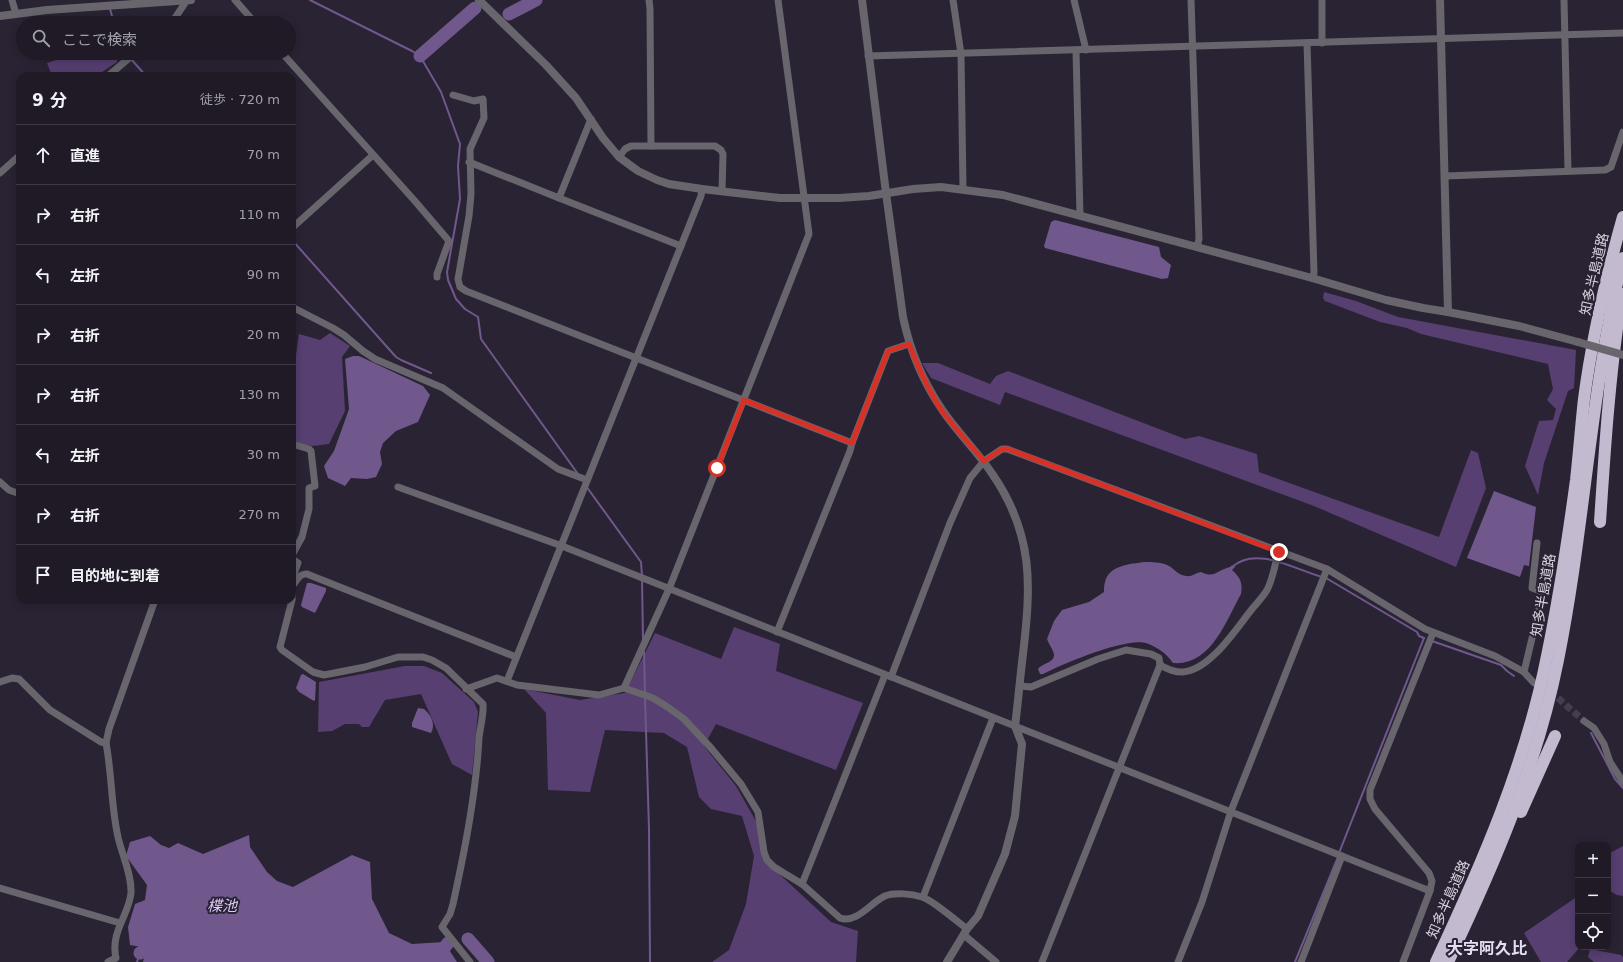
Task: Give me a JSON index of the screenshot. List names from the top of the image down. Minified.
{"streets":{"highway":["知多半島道路"]},"districts":["大字阿久比"],"water":["楪池"],"page":{"search":"ここで検索","heading":["9 分","徒歩 · 720 m"],"list":[["直進","70 m"],["右折","110 m"],["左折","90 m"],["右折","20 m"],["右折","130 m"],["左折","30 m"],["右折","270 m"],"目的地に到着"],"map_buttons":["+","−"]}}
